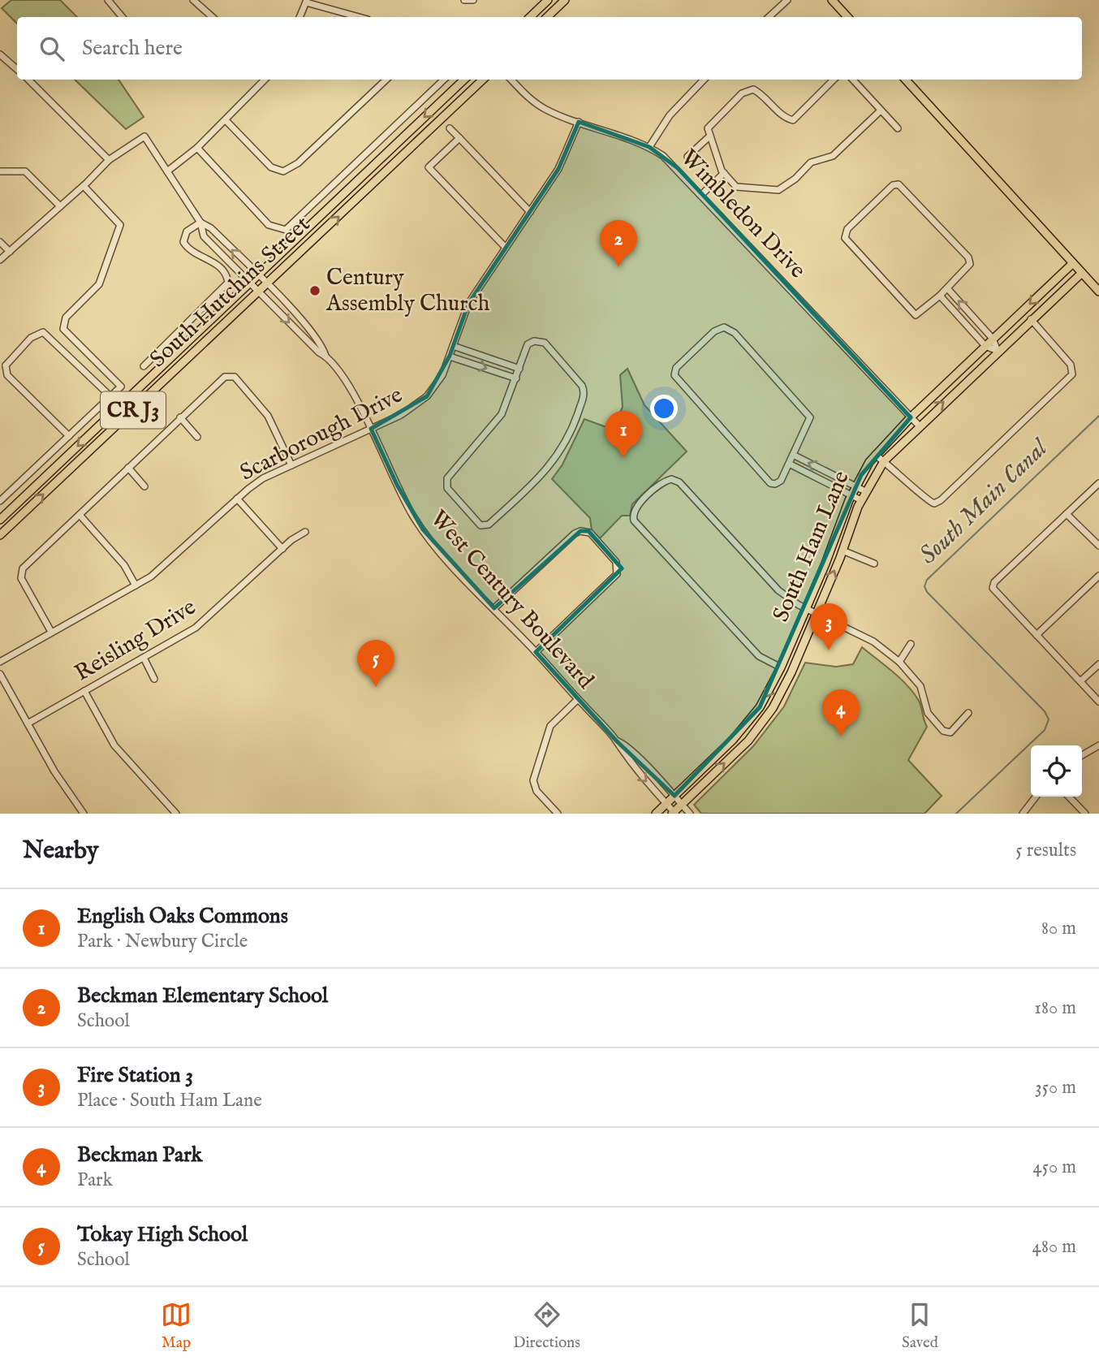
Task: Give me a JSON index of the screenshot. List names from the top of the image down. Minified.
{"streets":{"main road":["South Hutchins Street","CR J3","South Ham Lane"],"street":["Wimbledon Drive","Scarborough Drive","West Century Boulevard","Reisling Drive"]},"crossings":[["Wimbledon Drive","Scarborough Drive"],["Wimbledon Drive","South Ham Lane"],["South Hutchins Street","West Century Boulevard"],["Scarborough Drive","West Century Boulevard"],["South Ham Lane","West Century Boulevard"]],"water":["South Main Canal"],"places":["Century Assembly Church"],"page":{"search":"Search here","pins":["2","1","3","5","4"],"heading":["Nearby","5 results"],"list":[{"mark":"1","name":"English Oaks Commons","note":"Park · Newbury Circle","value":"80 m"},{"mark":"2","name":"Beckman Elementary School","note":"School","value":"180 m"},{"mark":"3","name":"Fire Station 3","note":"Place · South Ham Lane","value":"350 m"},{"mark":"4","name":"Beckman Park","note":"Park","value":"450 m"},{"mark":"5","name":"Tokay High School","note":"School","value":"480 m"}],"nav":["Map","Directions","Saved"]}}
